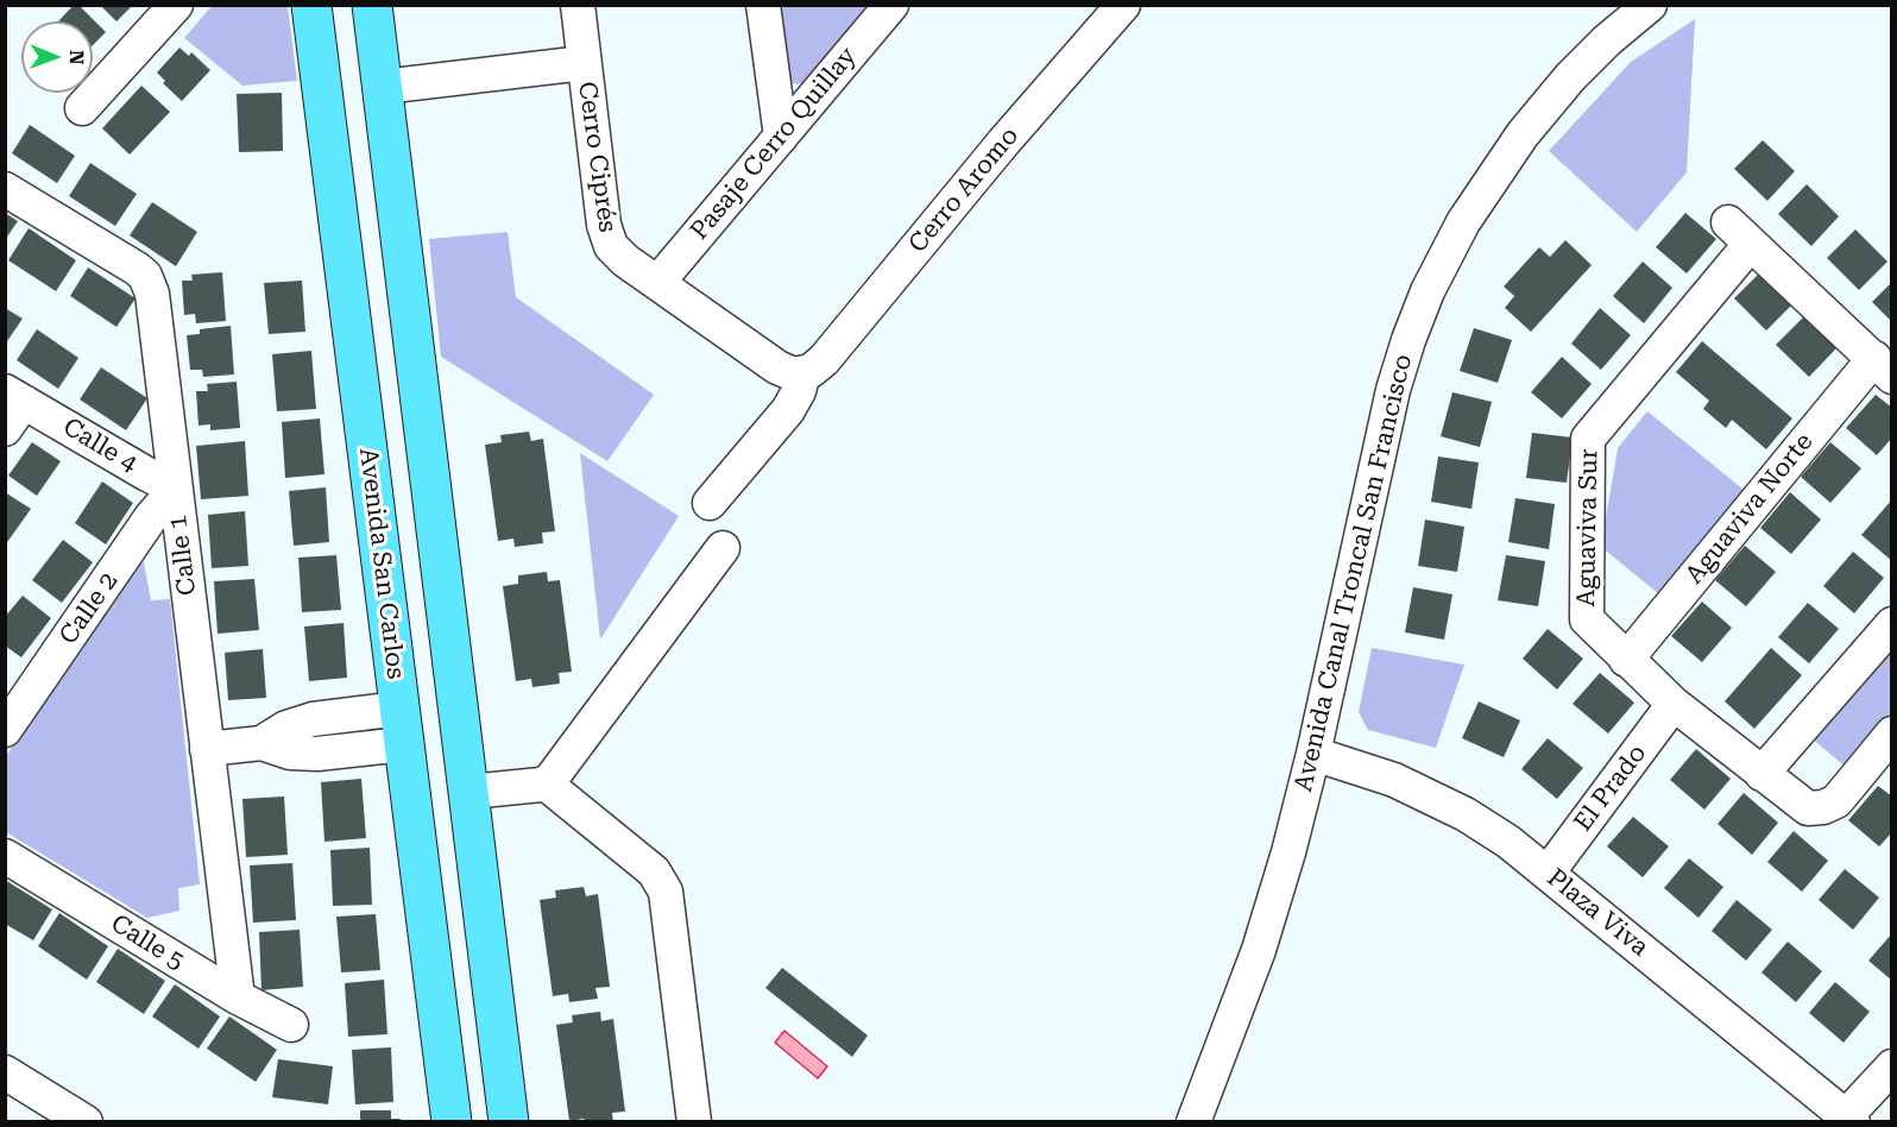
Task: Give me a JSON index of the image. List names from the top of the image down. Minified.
{"streets":{"main road":["Avenida San Carlos"],"street":["Pasaje Cerro Quillay","Cerro Ciprés","Cerro Aromo","Calle 4","Aguaviva Norte","Aguaviva Sur","Calle 1","Avenida Canal Troncal San Francisco","Calle 2","El Prado","Plaza Viva","Calle 5"]},"crossings":[["Pasaje Cerro Quillay","Cerro Ciprés"],["Cerro Ciprés","Cerro Aromo"],["Calle 4","Calle 1"],["Calle 4","Calle 2"],["Aguaviva Norte","Aguaviva Sur"],["Aguaviva Sur","El Prado"],["Calle 1","Calle 2"],["Calle 1","Calle 5"],["Avenida Canal Troncal San Francisco","Plaza Viva"],["El Prado","Plaza Viva"]],"north":"right"}
